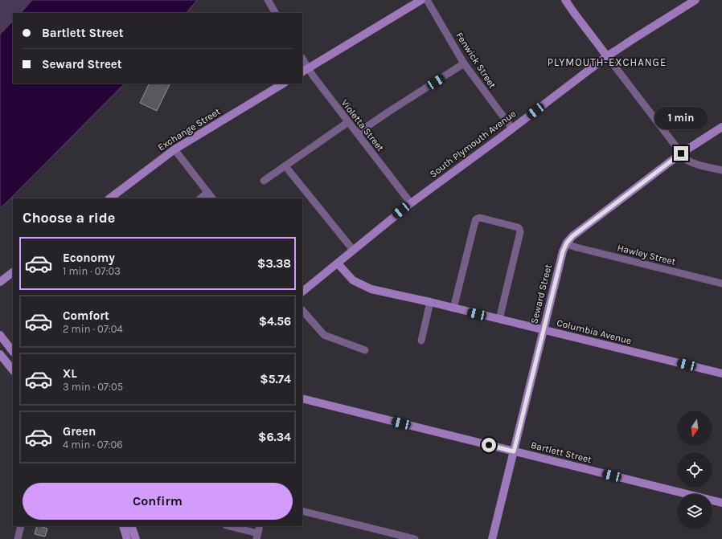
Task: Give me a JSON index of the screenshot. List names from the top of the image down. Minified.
{"streets":{"street":["Fenwick Street","Violetta Street","Exchange Street","South Plymouth Avenue","Hawley Street","Seward Street","Columbia Avenue","Bartlett Street"]},"crossings":[["Fenwick Street","South Plymouth Avenue"],["Violetta Street","South Plymouth Avenue"],["South Plymouth Avenue","Columbia Avenue"],["Hawley Street","Seward Street"],["Seward Street","Columbia Avenue"],["Seward Street","Bartlett Street"]],"districts":["PLYMOUTH-EXCHANGE"],"north":"bottom","page":{"banner":["Bartlett Street","Seward Street"],"bubble":"1 min","heading":"Choose a ride","list":[{"name":"Economy","note":"1 min · 07:03","value":"$3.38"},{"name":"Comfort","note":"2 min · 07:04","value":"$4.56"},{"name":"XL","note":"3 min · 07:05","value":"$5.74"},{"name":"Green","note":"4 min · 07:06","value":"$6.34"}],"buttons":"Confirm"}}
